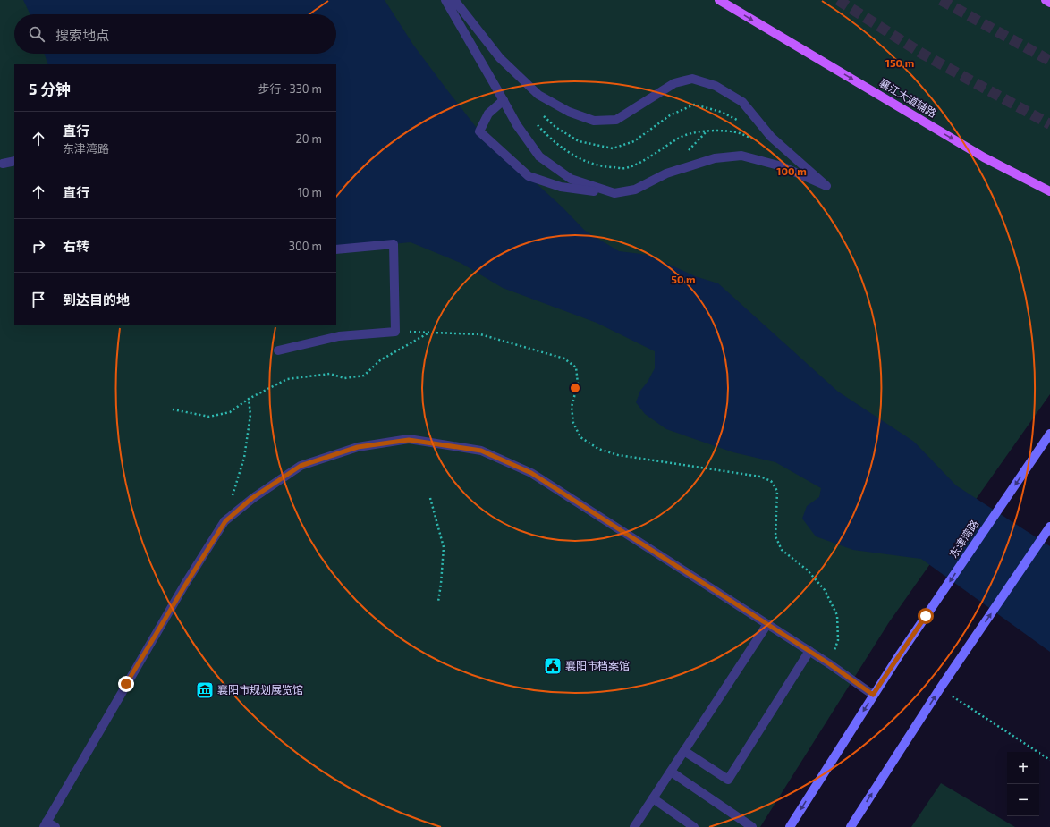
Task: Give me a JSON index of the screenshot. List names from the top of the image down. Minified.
{"streets":{"main road":["襄江大道辅路","东津湾路"]},"one_way":["襄江大道辅路"],"places":{"public building":["襄阳市档案馆"],"museum":["襄阳市规划展览馆"]},"page":{"search":"搜索地点","heading":["5 分钟","步行 · 330 m"],"list":[["直行","东津湾路","20 m"],["直行","10 m"],["右转","300 m"],"到达目的地"],"map_buttons":["+","−"]},"rings":["150 m","100 m","50 m"]}
